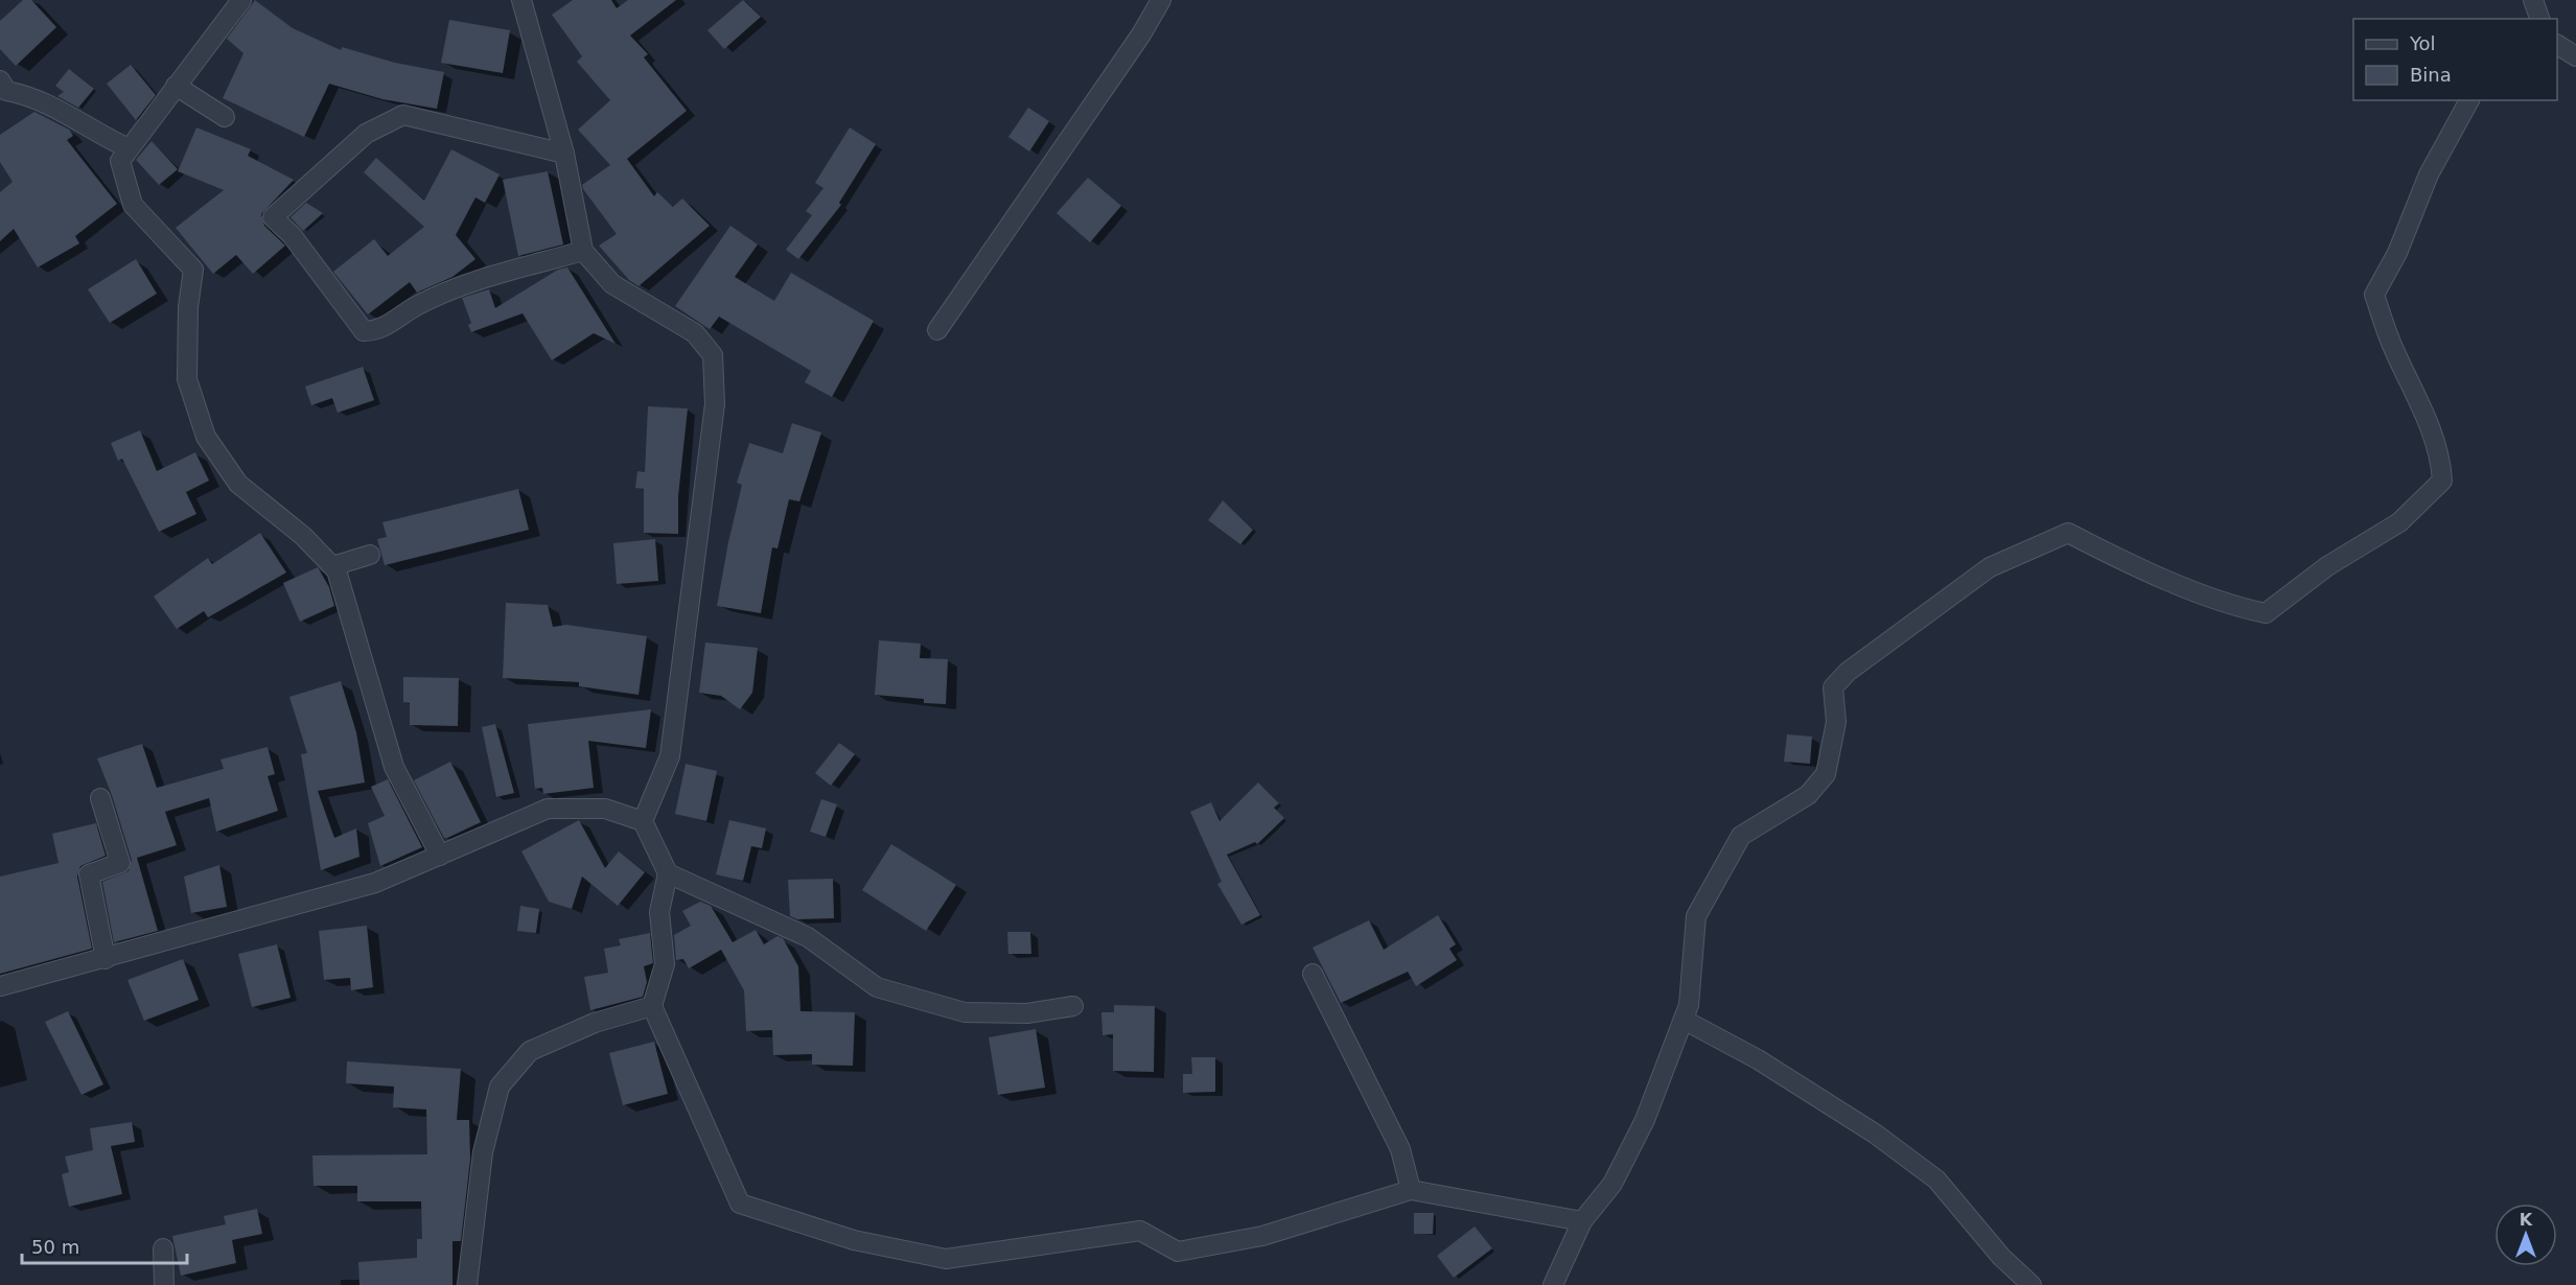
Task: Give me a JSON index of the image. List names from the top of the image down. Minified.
{"legend":["Yol","Bina"],"scale_bar":"50 m","north":"top"}
